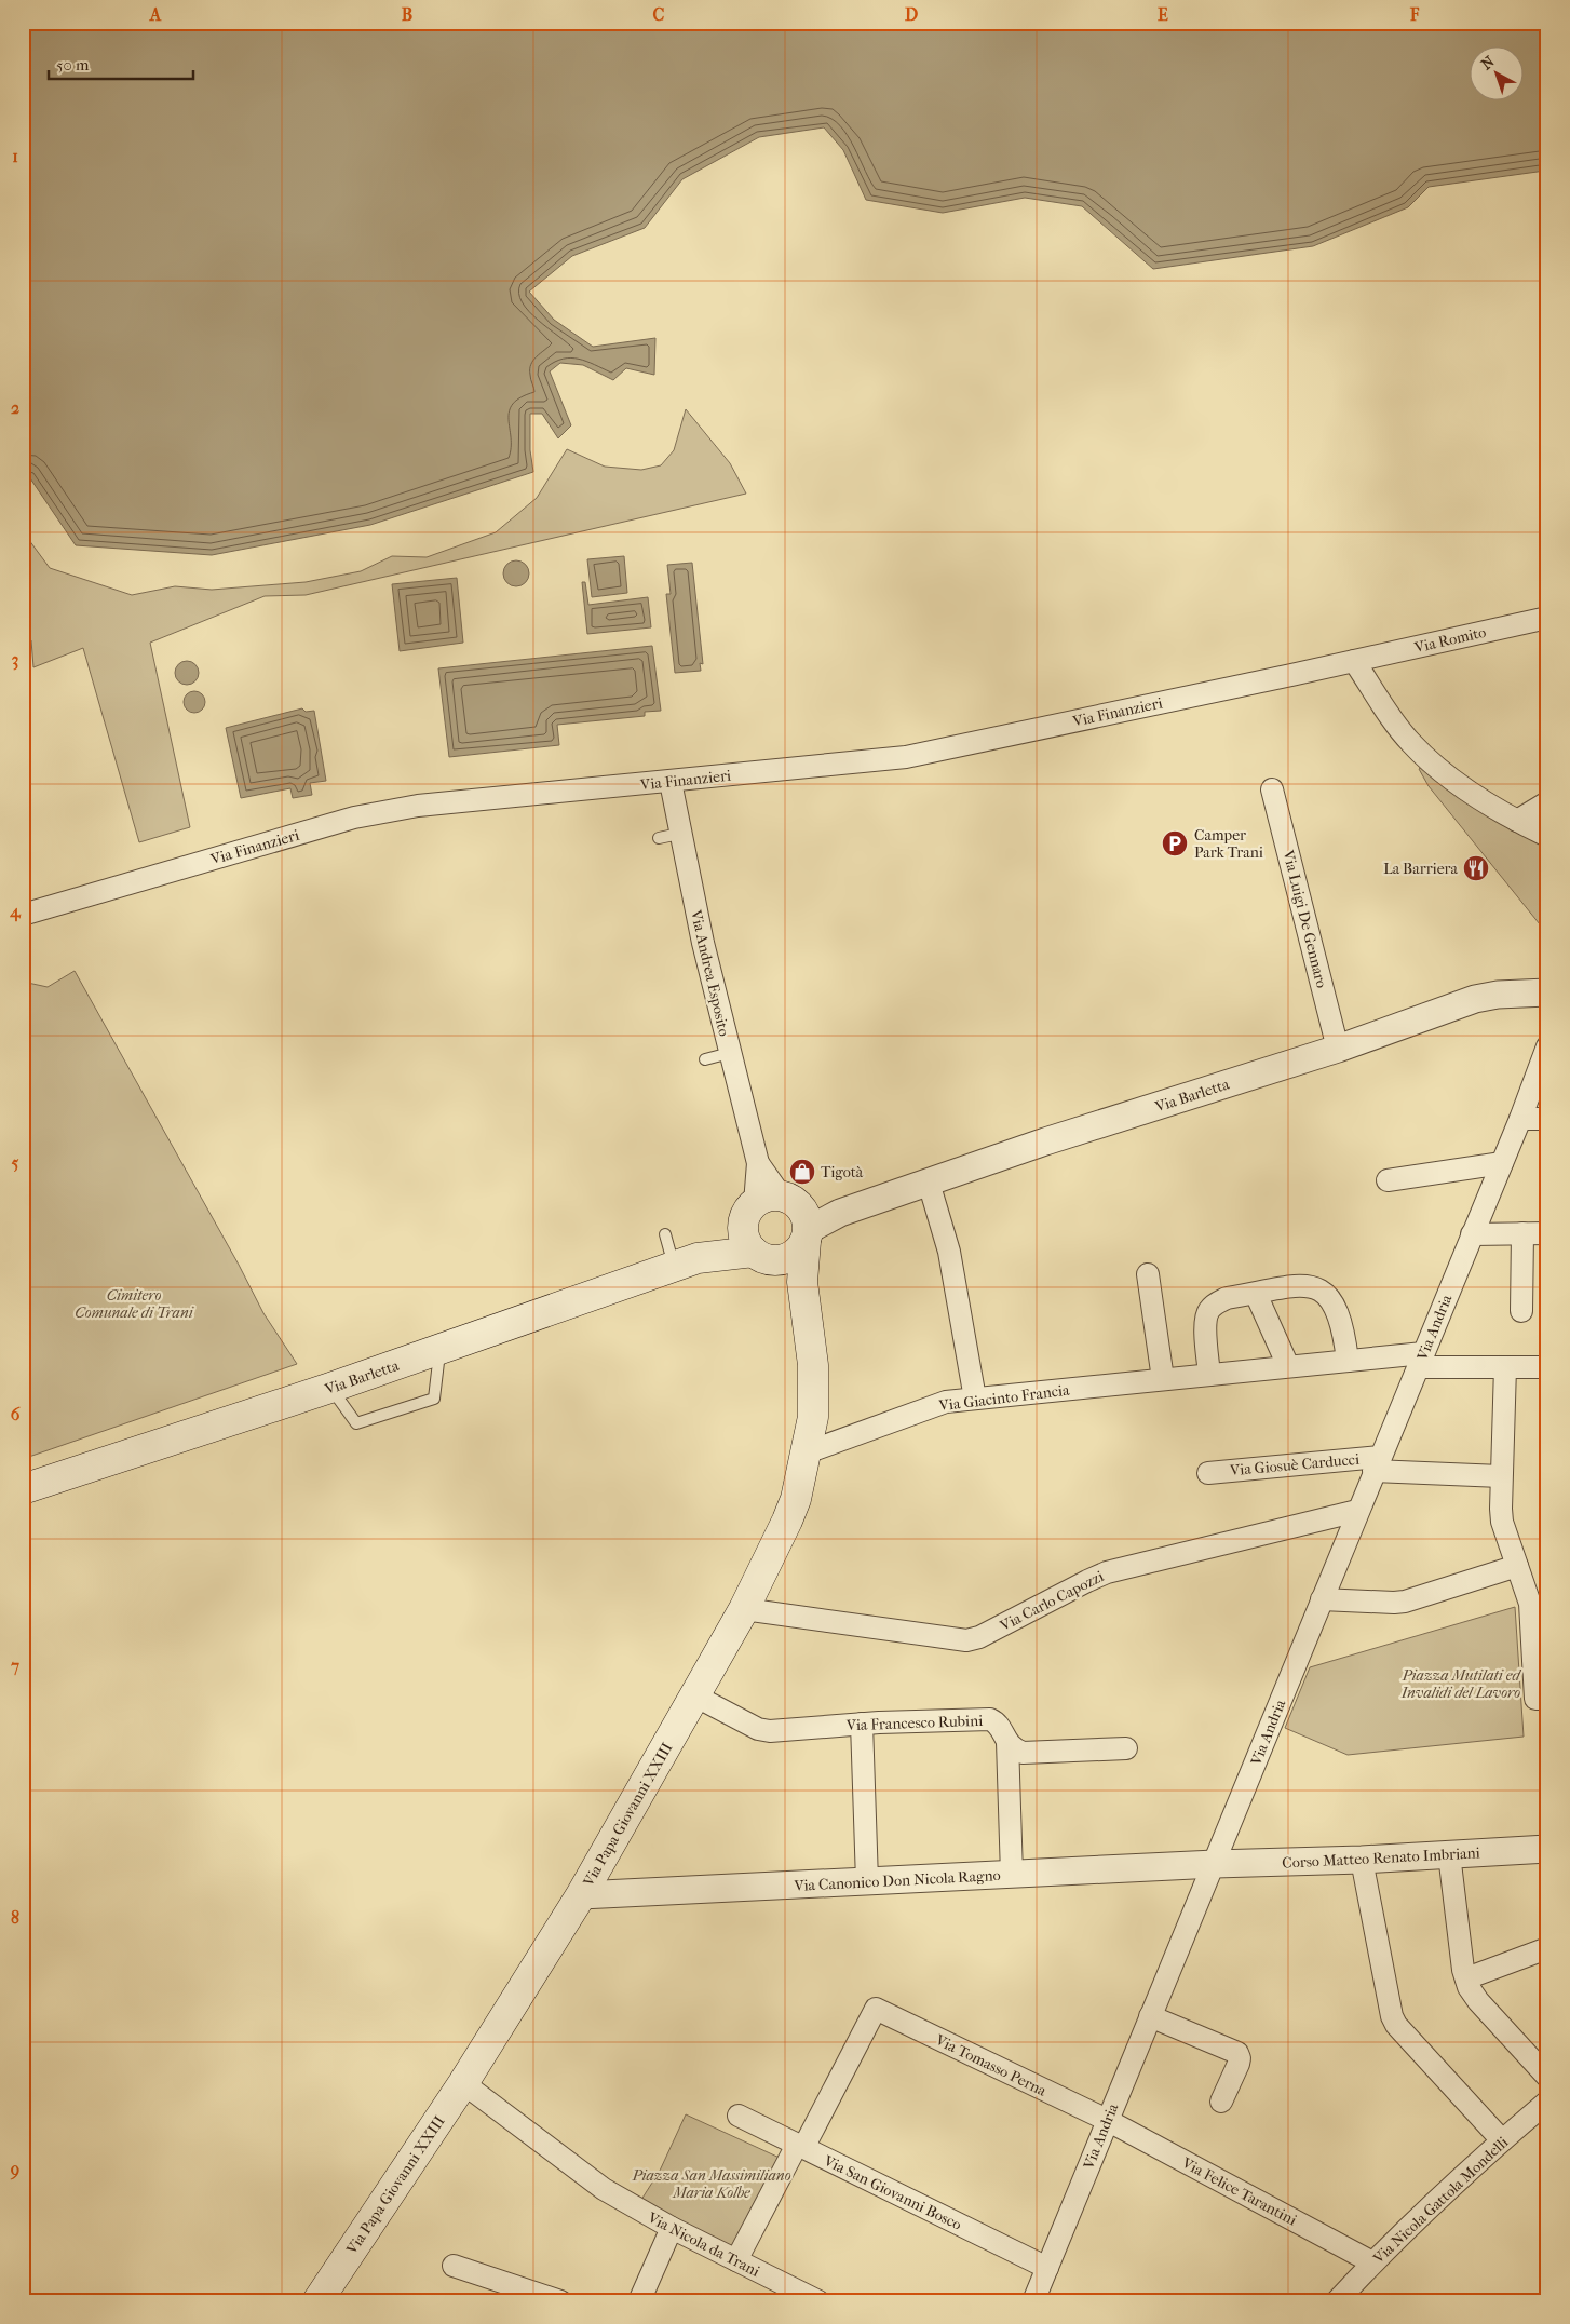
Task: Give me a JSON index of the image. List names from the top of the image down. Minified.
{"streets":{"main road":["Via Barletta","Via Papa Giovanni XXIII"],"street":["Via Romito","Via Finanzieri","Via Luigi De Gennaro","Via Andrea Esposito","Via Andria","Via Giacinto Francia","Via Giosuè Carducci","Via Carlo Capozzi","Via Francesco Rubini","Corso Matteo Renato Imbriani","Via Canonico Don Nicola Ragno","Via Tomasso Perna","Via Felice Tarantini","Via San Giovanni Bosco","Via Nicola Gattola Mondelli","Via Nicola da Trani"]},"crossings":[["Via Romito","Via Finanzieri"],["Via Finanzieri","Via Andrea Esposito"],["Via Luigi De Gennaro","Via Barletta"],["Via Andrea Esposito","Via Barletta"],["Via Andrea Esposito","Via Papa Giovanni XXIII"],["Via Barletta","Via Papa Giovanni XXIII"],["Via Andria","Via Giacinto Francia"],["Via Andria","Via Giosuè Carducci"],["Via Andria","Via Carlo Capozzi"],["Via Andria","Corso Matteo Renato Imbriani"],["Via Andria","Via Canonico Don Nicola Ragno"],["Via Andria","Via Tomasso Perna"],["Via Andria","Via Felice Tarantini"],["Via Andria","Via San Giovanni Bosco"],["Via Giacinto Francia","Via Papa Giovanni XXIII"],["Via Carlo Capozzi","Via Papa Giovanni XXIII"],["Via Francesco Rubini","Via Papa Giovanni XXIII"],["Via Papa Giovanni XXIII","Via Canonico Don Nicola Ragno"],["Via Papa Giovanni XXIII","Via Nicola da Trani"],["Corso Matteo Renato Imbriani","Via Canonico Don Nicola Ragno"],["Via Tomasso Perna","Via Felice Tarantini"],["Via Tomasso Perna","Via San Giovanni Bosco"],["Via Felice Tarantini","Via Nicola Gattola Mondelli"]],"parks":["Cimitero Comunale di Trani","Piazza Mutilati ed Invalidi del Lavoro","Piazza San Massimiliano Maria Kolbe"],"places":{"parking":["Camper Park Trani"],"restaurant":["La Barriera"],"shop":["Tigotà"]},"scale_bar":"50 m","north":"top left","grid":{"columns":["A","B","C","D","E","F"],"rows":["1","2","3","4","5","6","7","8","9"]}}
